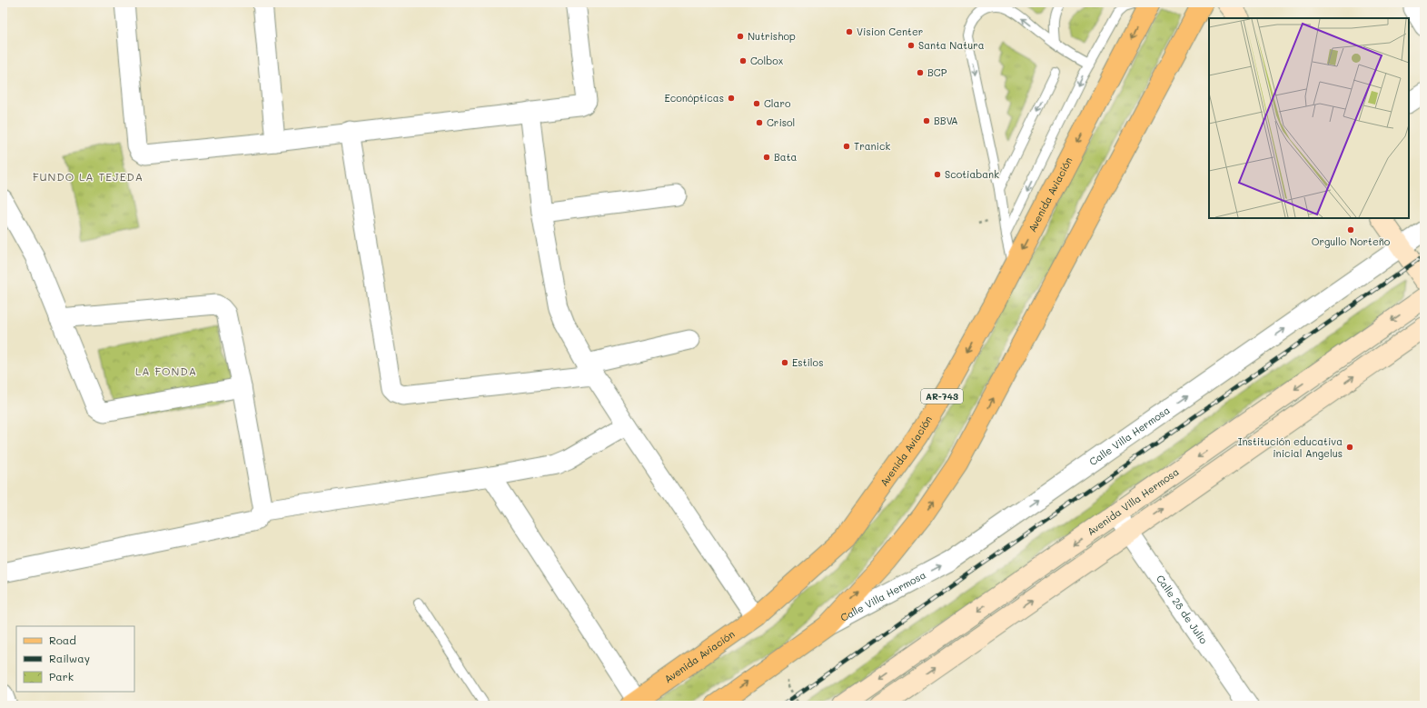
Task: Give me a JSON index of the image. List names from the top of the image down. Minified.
{"streets":{"main road":["Avenida Aviación","AR-743","Avenida Villa Hermosa"],"street":["Calle Villa Hermosa","Calle 28 de Julio"]},"crossings":[["Avenida Villa Hermosa","Calle 28 de Julio"]],"one_way":["Calle Villa Hermosa"],"districts":["FUNDO LA TEJEDA","LA FONDA"],"places":["Vision Center","Nutrishop","Santa Natura","Colbox","BCP","Econópticas","Claro","BBVA","Crisol","Tranick","Bata","Scotiabank","Orgullo Norteño","Estilos","Institución educativa inicial Angelus"],"legend":["Road","Railway","Park"]}
